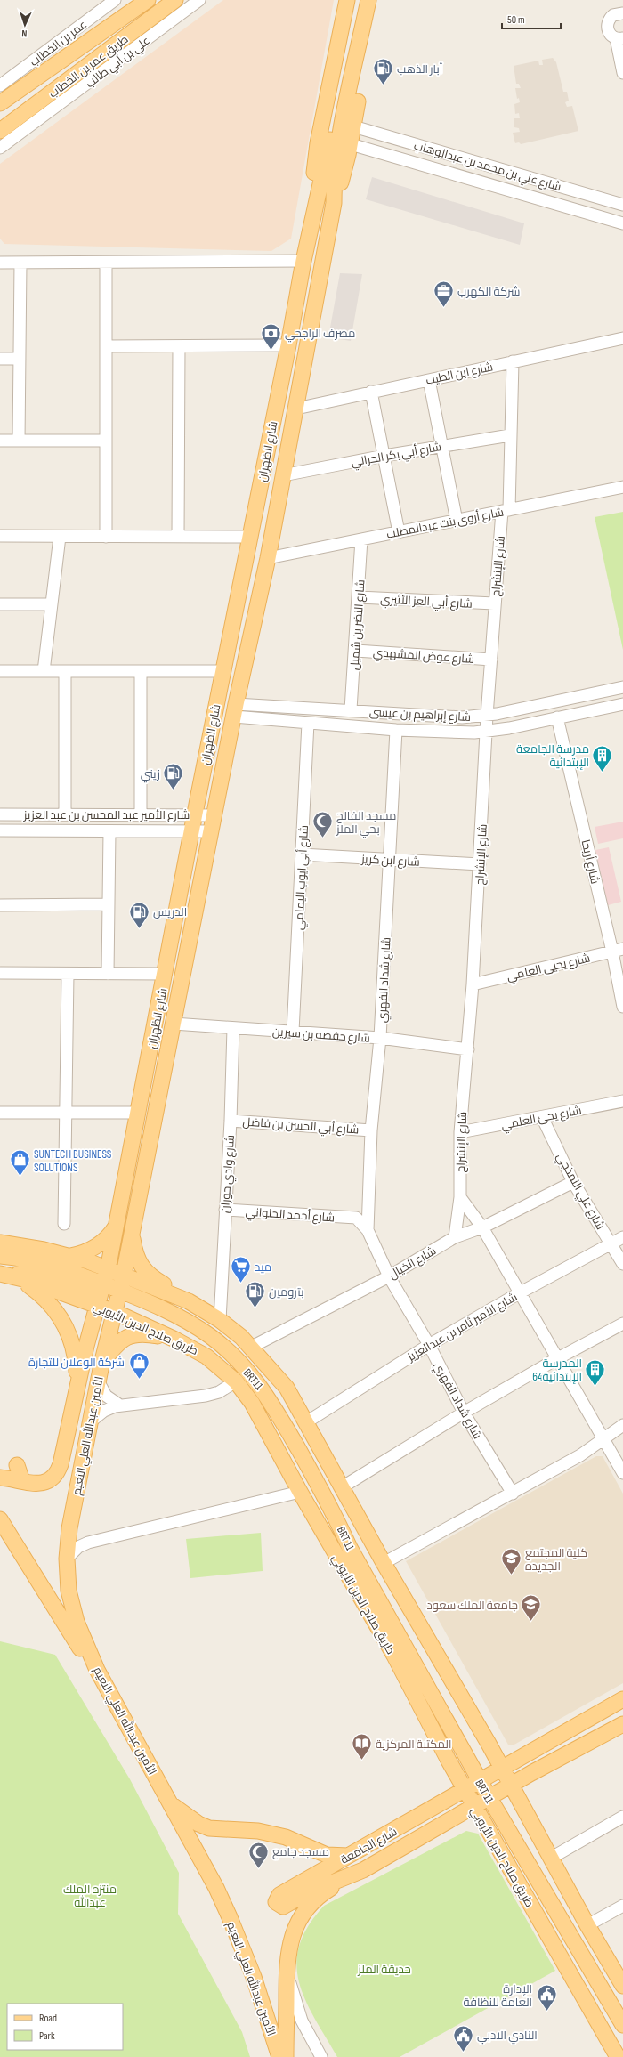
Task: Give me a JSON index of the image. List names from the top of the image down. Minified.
{"streets":{"main road":["طريق عمر بن الخطاب","شارع الظهران","طريق صلاح الدين الأيوبي","BRT11","الأمين عبدالله العلي النعيم","BRT 11","شارع الجامعة"],"street":["عمر بن الخطاب","علي بن أبي طالب","شارع علي بن محمد بن عبدالوهاب","شارع ابن الطيب","شارع أبي بكر الحراني","شارع أروى بنت عبدالمطلب","شارع الإنشراح","شارع أبي العز الأثيري","شارع النضر بن شميل","شارع عوض المشهدي","شارع إبراهيم بن عيسى","شارع الأمير عبد المحسن بن عبد العزيز","شارع ابن كريز","شارع أريحا","شارع أبي ايوب اليمامي","شارع يحيى العلمي","شارع شداد الفهري","شارع حفصه بن سيرين","شارع يحئ العلمي","شارع أبي الحسن بن فاضل","شارع وادي حوران","شارع علي النمذجي","شارع أحمد الحلواني","شارع الخيال","شارع الأمير ثامر بن عبدالعزيز"]},"crossings":[["شارع ابن الطيب","شارع الظهران"],["شارع ابن الطيب","شارع الإنشراح"],["شارع الظهران","شارع أبي بكر الحراني"],["شارع الظهران","شارع أروى بنت عبدالمطلب"],["شارع الظهران","شارع إبراهيم بن عيسى"],["شارع الظهران","شارع الأمير عبد المحسن بن عبد العزيز"],["شارع الظهران","شارع حفصه بن سيرين"],["شارع الظهران","BRT11"],["شارع الظهران","الأمين عبدالله العلي النعيم"],["شارع أبي بكر الحراني","شارع الإنشراح"],["شارع أروى بنت عبدالمطلب","شارع الإنشراح"],["شارع أروى بنت عبدالمطلب","شارع النضر بن شميل"],["شارع الإنشراح","شارع أبي العز الأثيري"],["شارع الإنشراح","شارع عوض المشهدي"],["شارع الإنشراح","شارع إبراهيم بن عيسى"],["شارع الإنشراح","شارع ابن كريز"],["شارع الإنشراح","شارع يحيى العلمي"],["شارع الإنشراح","شارع حفصه بن سيرين"],["شارع الإنشراح","شارع يحئ العلمي"],["شارع الإنشراح","شارع الخيال"],["شارع أبي العز الأثيري","شارع النضر بن شميل"],["شارع النضر بن شميل","شارع عوض المشهدي"],["شارع النضر بن شميل","شارع إبراهيم بن عيسى"],["شارع ابن كريز","شارع أبي ايوب اليمامي"],["شارع ابن كريز","شارع شداد الفهري"],["شارع أريحا","شارع يحيى العلمي"],["شارع أبي ايوب اليمامي","شارع حفصه بن سيرين"],["شارع شداد الفهري","شارع حفصه بن سيرين"],["شارع شداد الفهري","شارع أبي الحسن بن فاضل"],["شارع شداد الفهري","شارع أحمد الحلواني"],["شارع شداد الفهري","شارع الخيال"],["شارع شداد الفهري","شارع الأمير ثامر بن عبدالعزيز"],["شارع حفصه بن سيرين","شارع وادي حوران"],["شارع يحئ العلمي","شارع علي النمذجي"],["شارع أبي الحسن بن فاضل","شارع وادي حوران"],["شارع وادي حوران","شارع أحمد الحلواني"],["شارع علي النمذجي","شارع الخيال"],["شارع علي النمذجي","شارع الأمير ثامر بن عبدالعزيز"],["طريق صلاح الدين الأيوبي","الأمين عبدالله العلي النعيم"],["طريق صلاح الدين الأيوبي","شارع الجامعة"],["BRT11","الأمين عبدالله العلي النعيم"],["BRT11","BRT 11"],["BRT 11","شارع الجامعة"]],"parks":["منتزه الملك عبدالله","حديقة الملز"],"places":{"fuel station":["آبار الذهب","زيتي","الدريس","بترومين"],"office":["شركة الكهرب"],"bank":["مصرف الراجحي"],"building":["مدرسة الجامعة الإبتدائية","المدرسة الإبتدائية64"],"mosque":["مسجد الفالح بحي الملز","مسجد جامع"],"shop":["SUNTECH BUSINESS SOLUTIONS","شركة الوعلان للتجارة"],"supermarket":["ميد"],"school or university":["كلية المجتمع الجديده","جامعة الملك سعود"],"library":["المكتبة المركزية"],"public building":["الإدارة العامة للنظافة","النادي الادبي"]},"legend":["Road","Park"],"scale_bar":"50 m","north":"bottom"}
